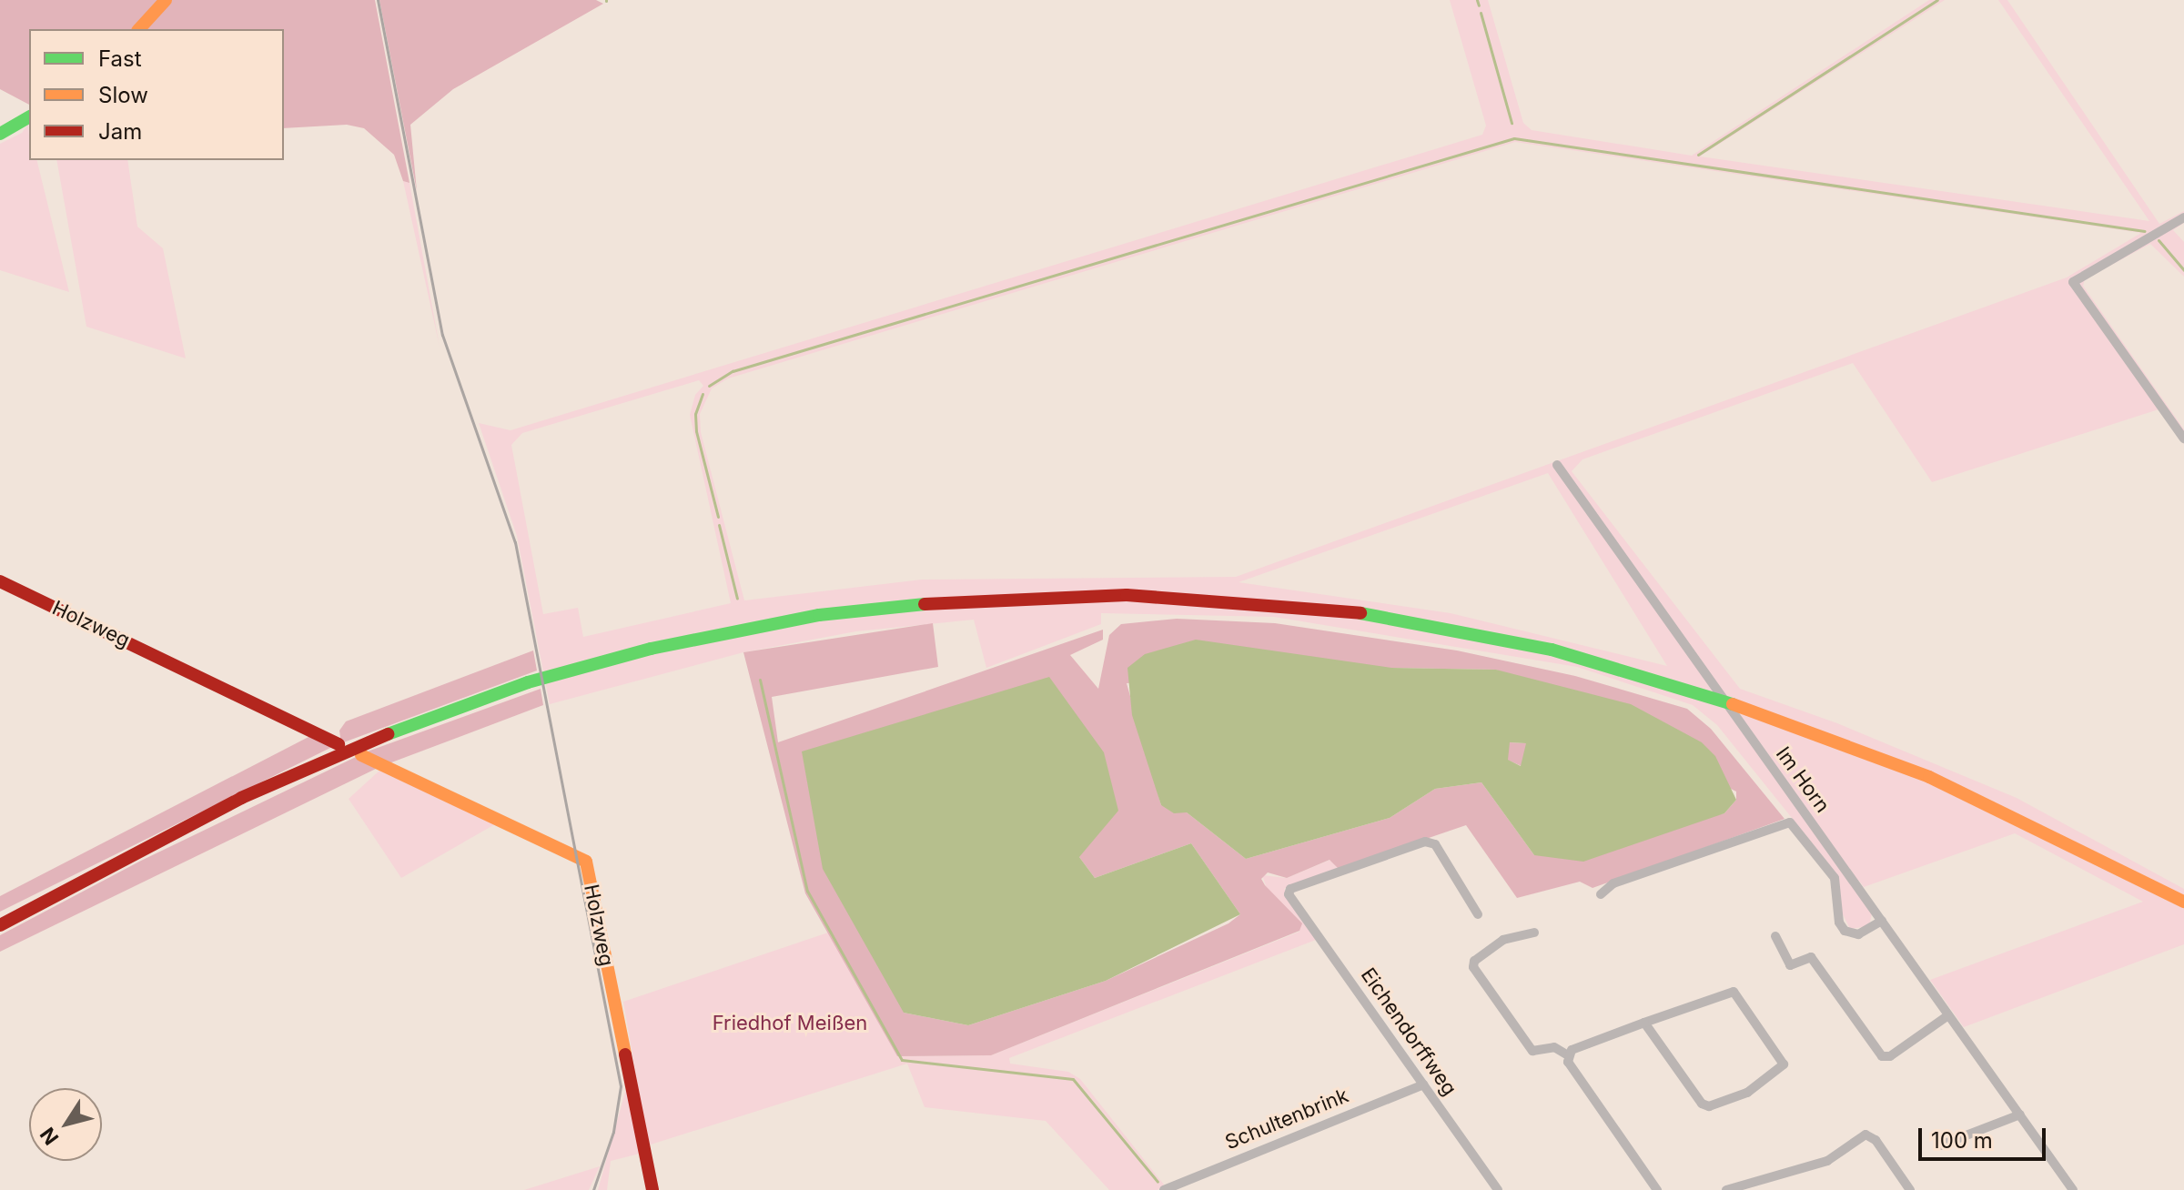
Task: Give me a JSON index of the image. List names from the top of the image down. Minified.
{"streets":{"main road":["Holzweg"],"street":["Im Horn","Eichendorffweg","Schultenbrink"]},"crossings":[["Eichendorffweg","Schultenbrink"]],"parks":["Friedhof Meißen"],"legend":["Fast","Slow","Jam"],"scale_bar":"100 m","north":"bottom left"}
